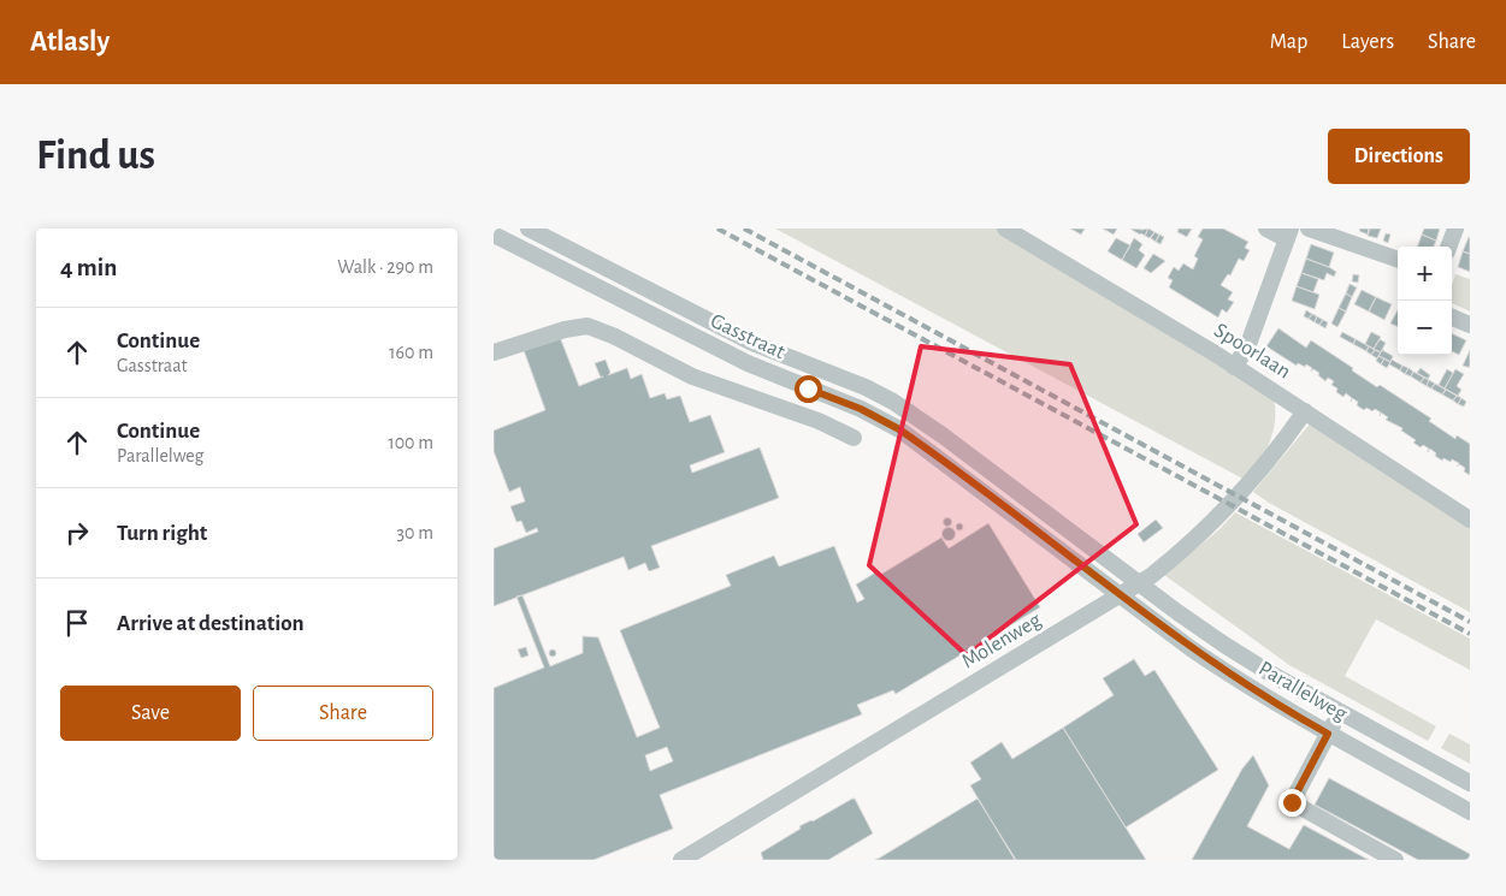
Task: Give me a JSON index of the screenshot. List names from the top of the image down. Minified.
{"streets":{"street":["Gasstraat","Spoorlaan","Molenweg","Parallelweg"]},"crossings":[["Gasstraat","Molenweg"],["Gasstraat","Parallelweg"],["Spoorlaan","Molenweg"],["Molenweg","Parallelweg"]],"page":{"header":"Atlasly","nav":["Map","Layers","Share"],"buttons":["Directions",["Save","Share"]],"title":"Find us","heading":["4 min","Walk · 290 m"],"map_buttons":["+","−"],"list":[["Continue","Gasstraat","160 m"],["Continue","Parallelweg","100 m"],["Turn right","30 m"],"Arrive at destination"]}}
